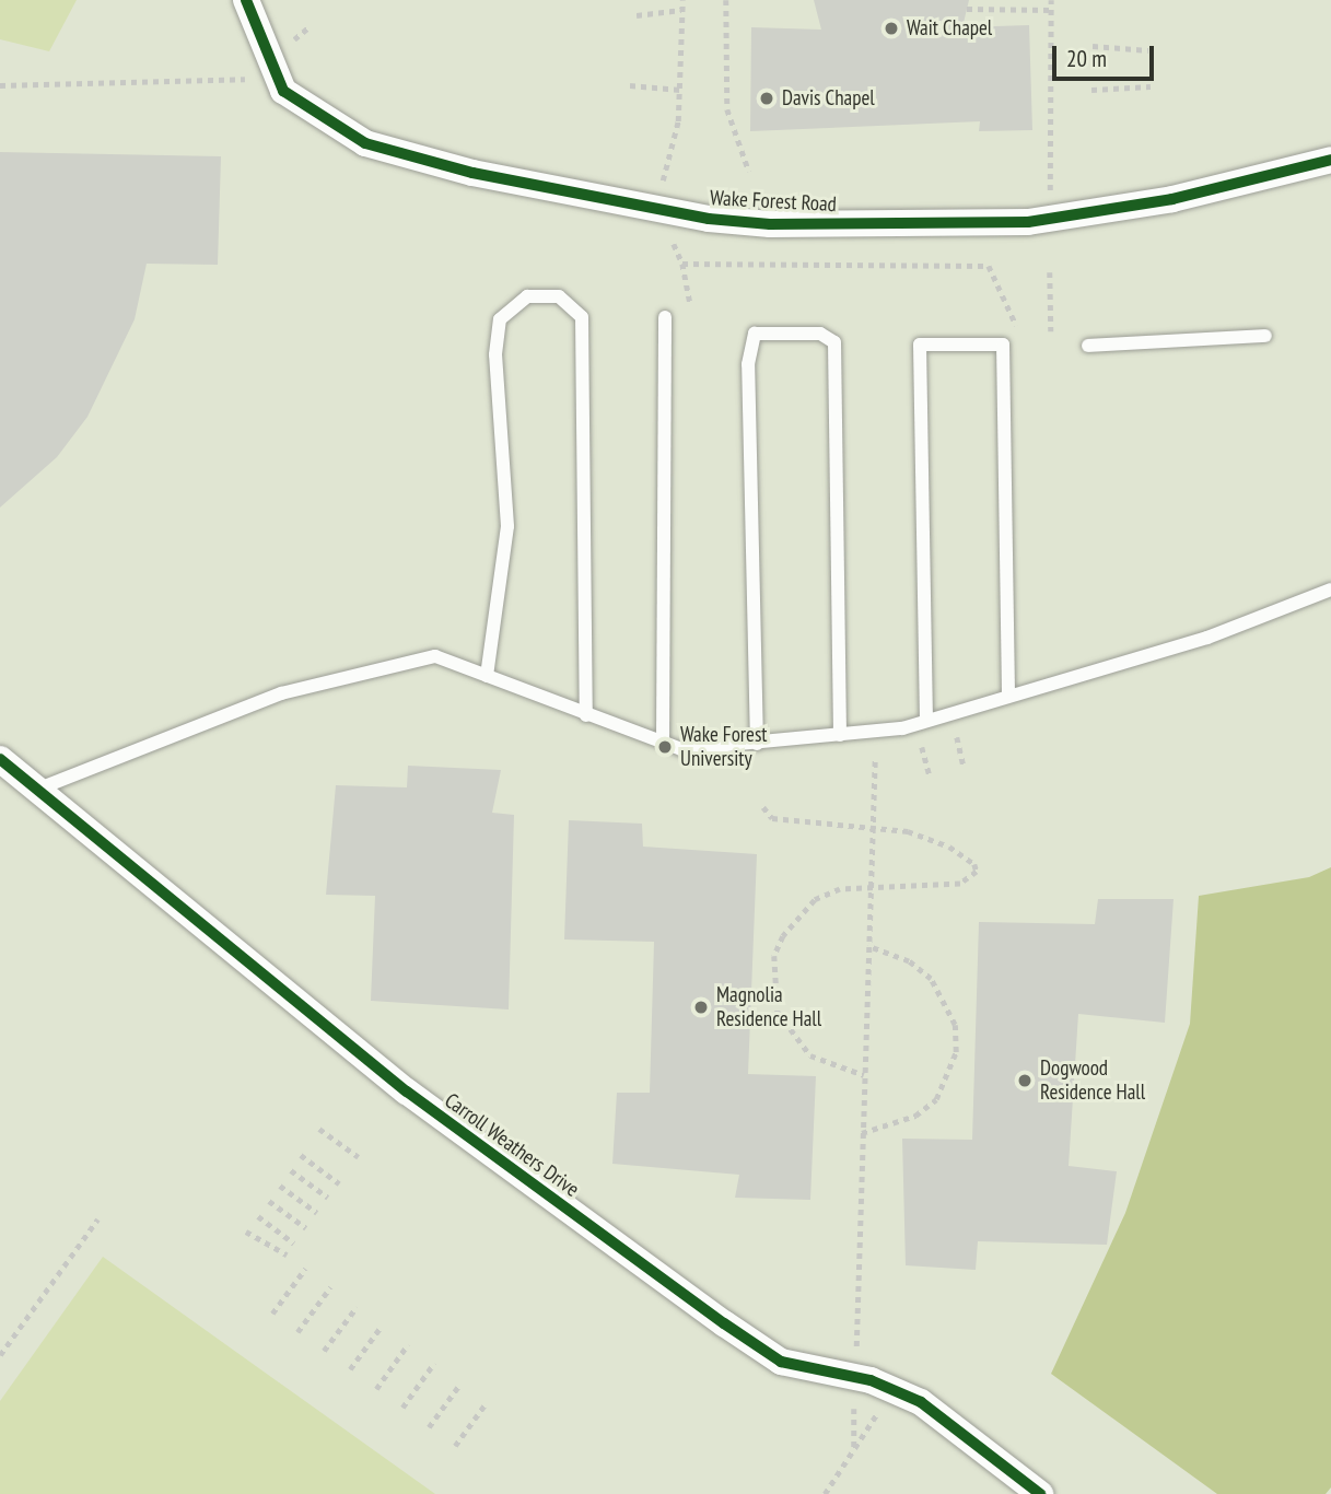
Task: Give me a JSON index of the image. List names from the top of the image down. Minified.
{"streets":{"street":["Wake Forest Road","Carroll Weathers Drive"]},"places":["Wait Chapel","Davis Chapel","Wake Forest University","Magnolia Residence Hall","Dogwood Residence Hall"],"scale_bar":"20 m"}
